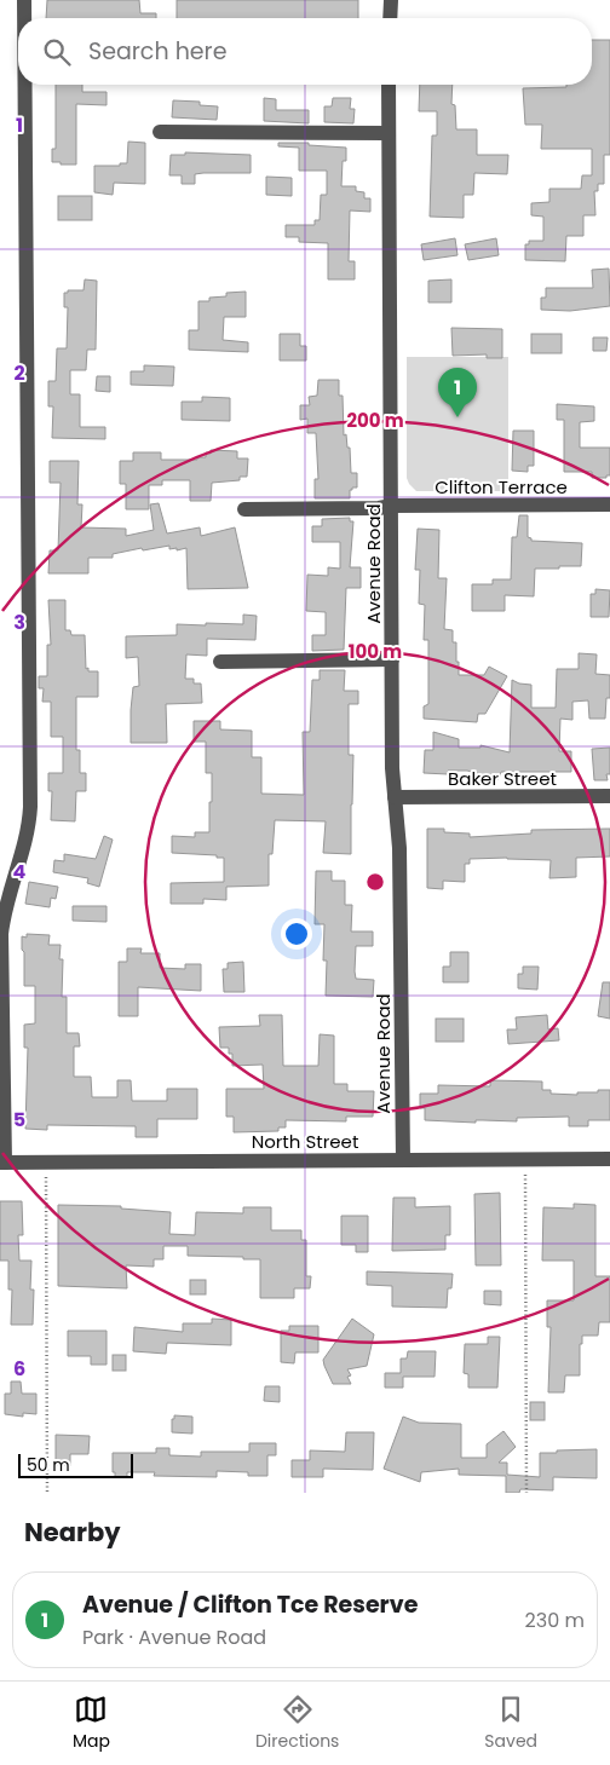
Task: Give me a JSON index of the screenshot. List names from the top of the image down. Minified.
{"streets":{"street":["Clifton Terrace","Avenue Road","Baker Street","North Street"]},"crossings":[["Clifton Terrace","Avenue Road"],["Avenue Road","Baker Street"],["Avenue Road","North Street"]],"scale_bar":"50 m","page":{"search":"Search here","pins":"1","scale":"50 m","heading":"Nearby","list":[{"mark":"1","name":"Avenue / Clifton Tce Reserve","note":"Park · Avenue Road","value":"230 m"}],"nav":["Map","Directions","Saved"]},"grid":{"rows":["1","2","3","4","5","6"]},"rings":["200 m","100 m"]}
